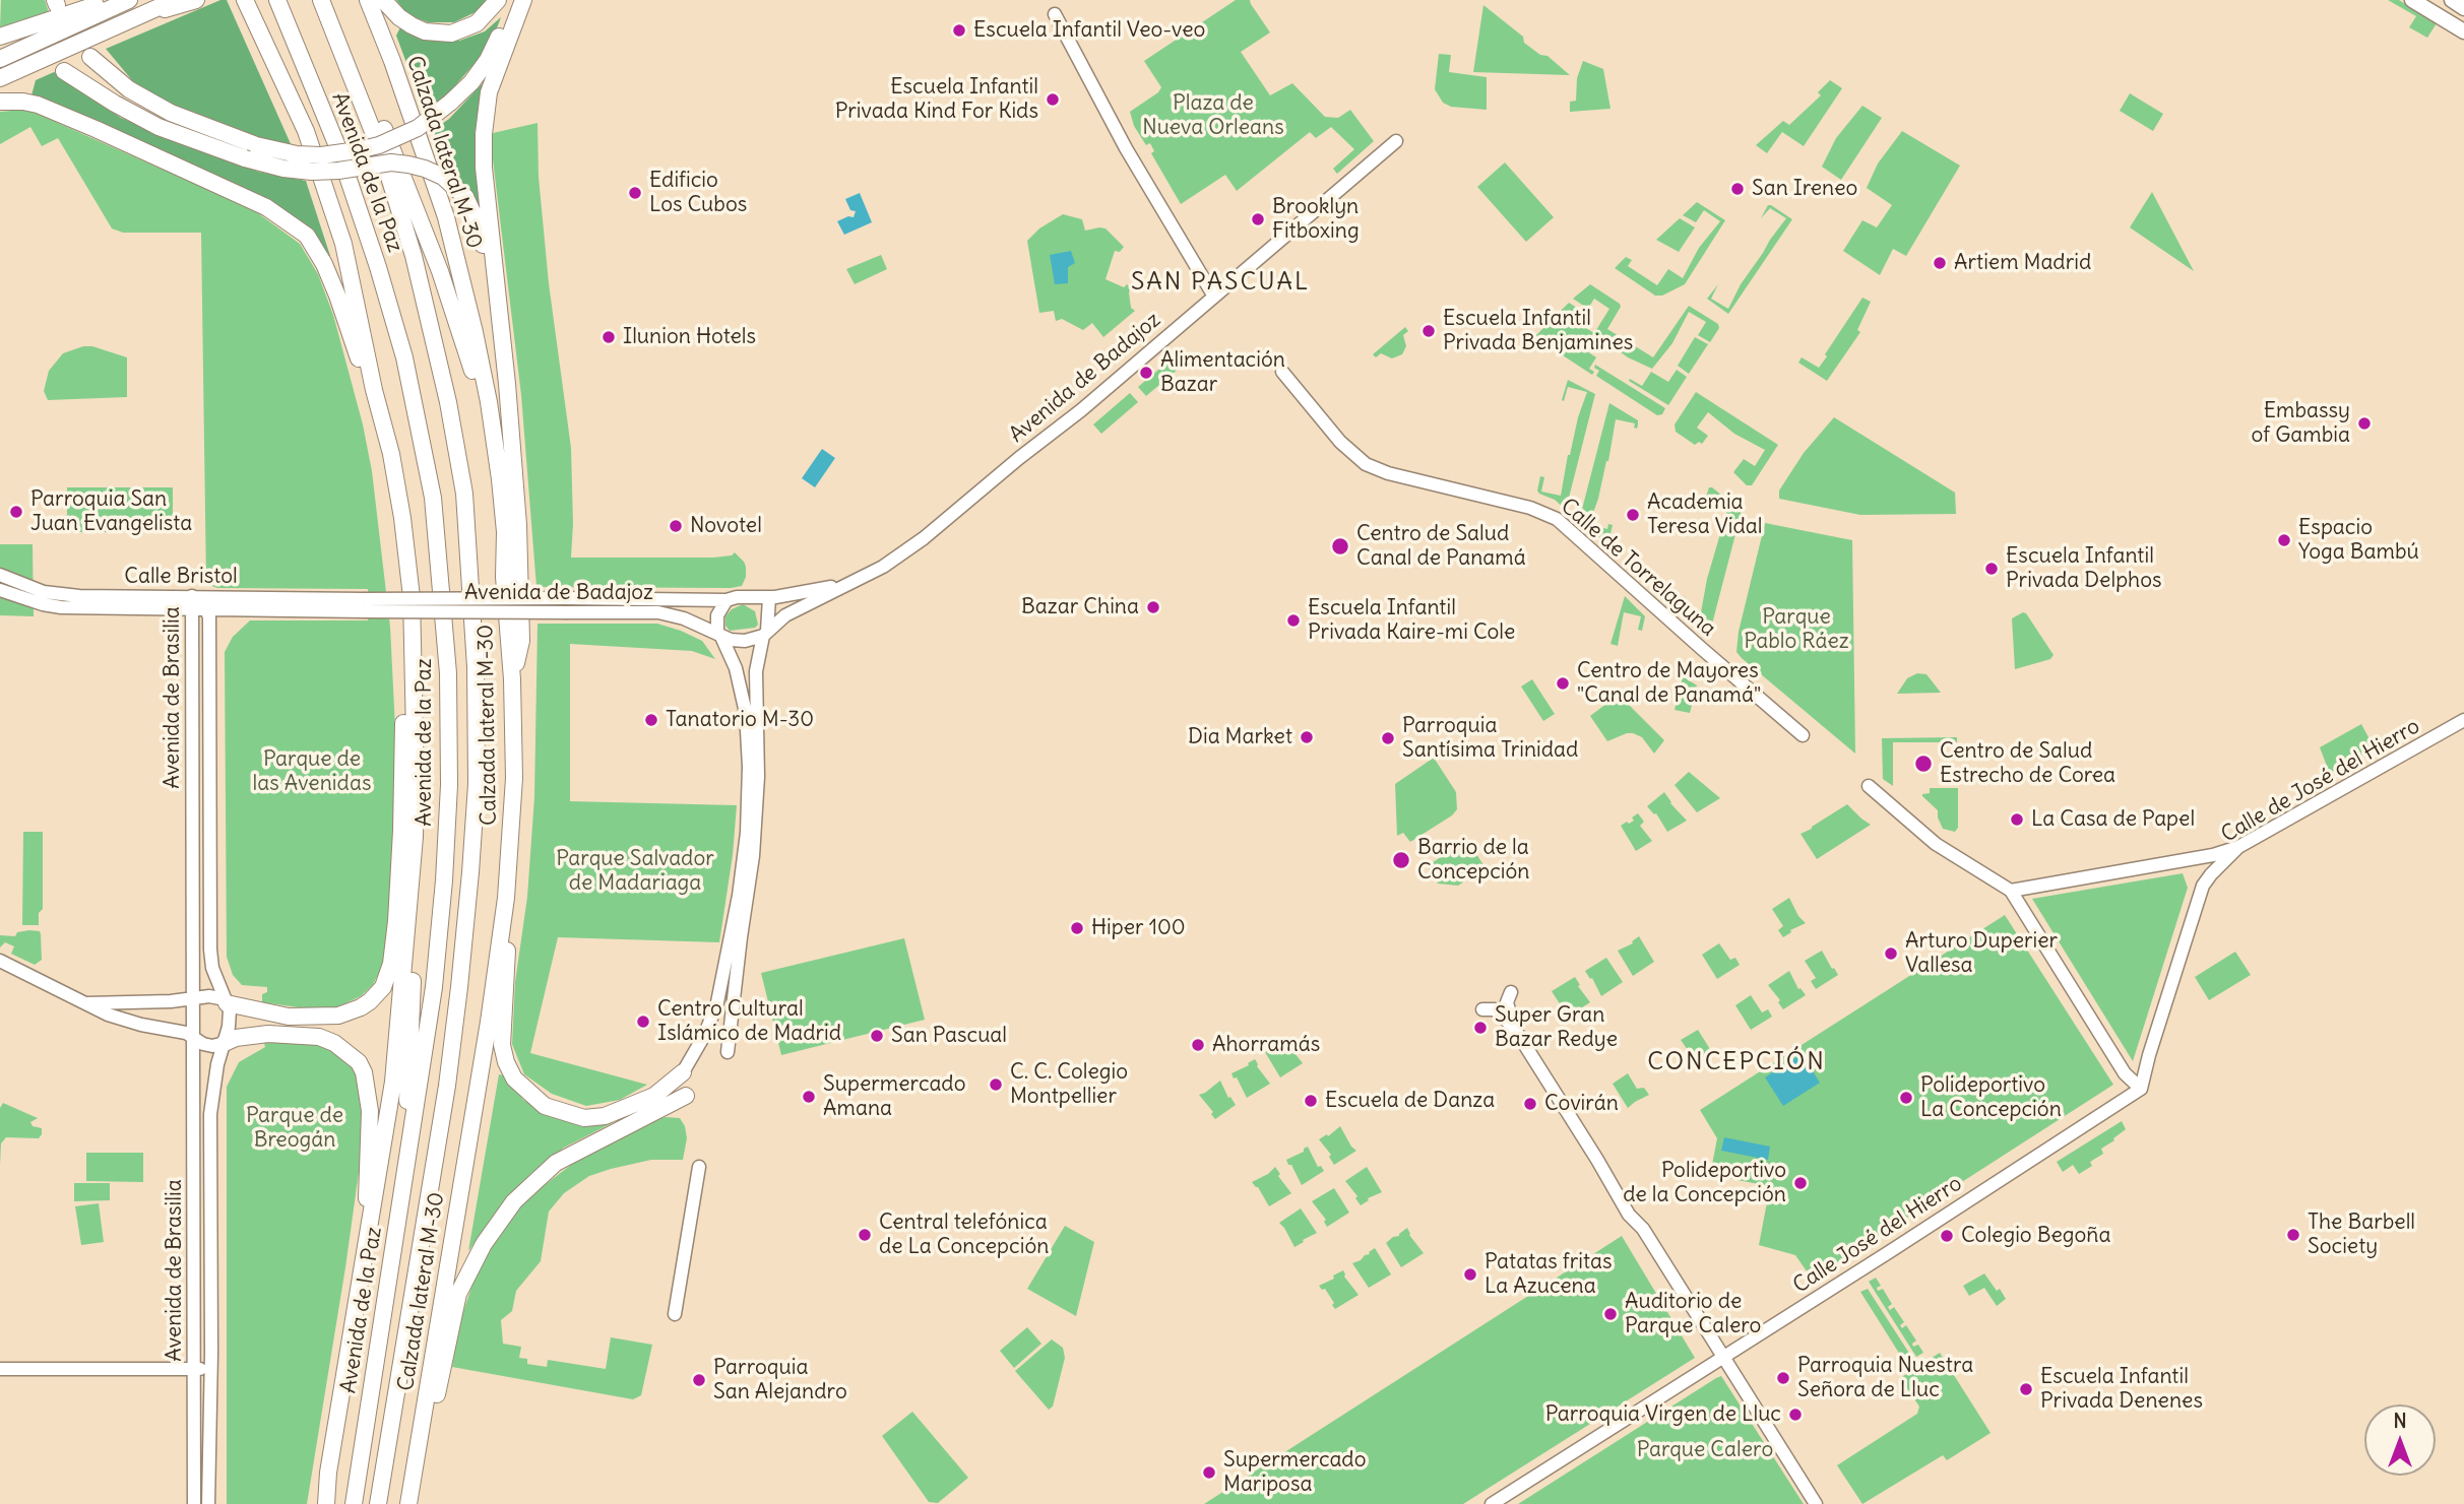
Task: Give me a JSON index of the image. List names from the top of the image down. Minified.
{"streets":{"highway":["Calzada lateral M-30","Avenida de la Paz"],"street":["Avenida de Badajoz","Calle de Torrelaguna","Calle Bristol","Avenida de Brasilia","Calle de José del Hierro","Calle José del Hierro"]},"crossings":[["Avenida de Badajoz","Calle Bristol"],["Calle Bristol","Avenida de Brasilia"],["Calle de José del Hierro","Calle José del Hierro"]],"districts":["SAN PASCUAL","CONCEPCIÓN"],"parks":["Plaza de Nueva Orleans","Parque Pablo Ráez","Parque de las Avenidas","Parque Salvador de Madariaga","Parque de Breogán","Parque Calero"],"places":["Escuela Infantil Veo-veo","Escuela Infantil Privada Kind For Kids","San Ireneo","Edificio Los Cubos","Brooklyn Fitboxing","Artiem Madrid","Escuela Infantil Privada Benjamines","Ilunion Hotels","Alimentación Bazar","Embassy of Gambia","Parroquia San Juan Evangelista","Academia Teresa Vidal","Novotel","Espacio Yoga Bambú","Centro de Salud Canal de Panamá","Escuela Infantil Privada Delphos","Bazar China","Escuela Infantil Privada Kaire-mi Cole","Centro de Mayores \"Canal de Panamá\"","Tanatorio M-30","Dia Market","Parroquia Santísima Trinidad","Centro de Salud Estrecho de Corea","La Casa de Papel","Barrio de la Concepción","Hiper 100","Arturo Duperier Vallesa","Centro Cultural Islámico de Madrid","Super Gran Bazar Redye","San Pascual","Ahorramás","C. C. Colegio Montpellier","Supermercado Amana","Polideportivo La Concepción","Escuela de Danza","Covirán","Polideportivo de la Concepción","Central telefónica de La Concepción","The Barbell Society","Colegio Begoña","Patatas fritas La Azucena","Auditorio de Parque Calero","Parroquia Nuestra Señora de Lluc","Parroquia San Alejandro","Escuela Infantil Privada Denenes","Parroquia Virgen de Lluc","Supermercado Mariposa"],"north":"top"}
